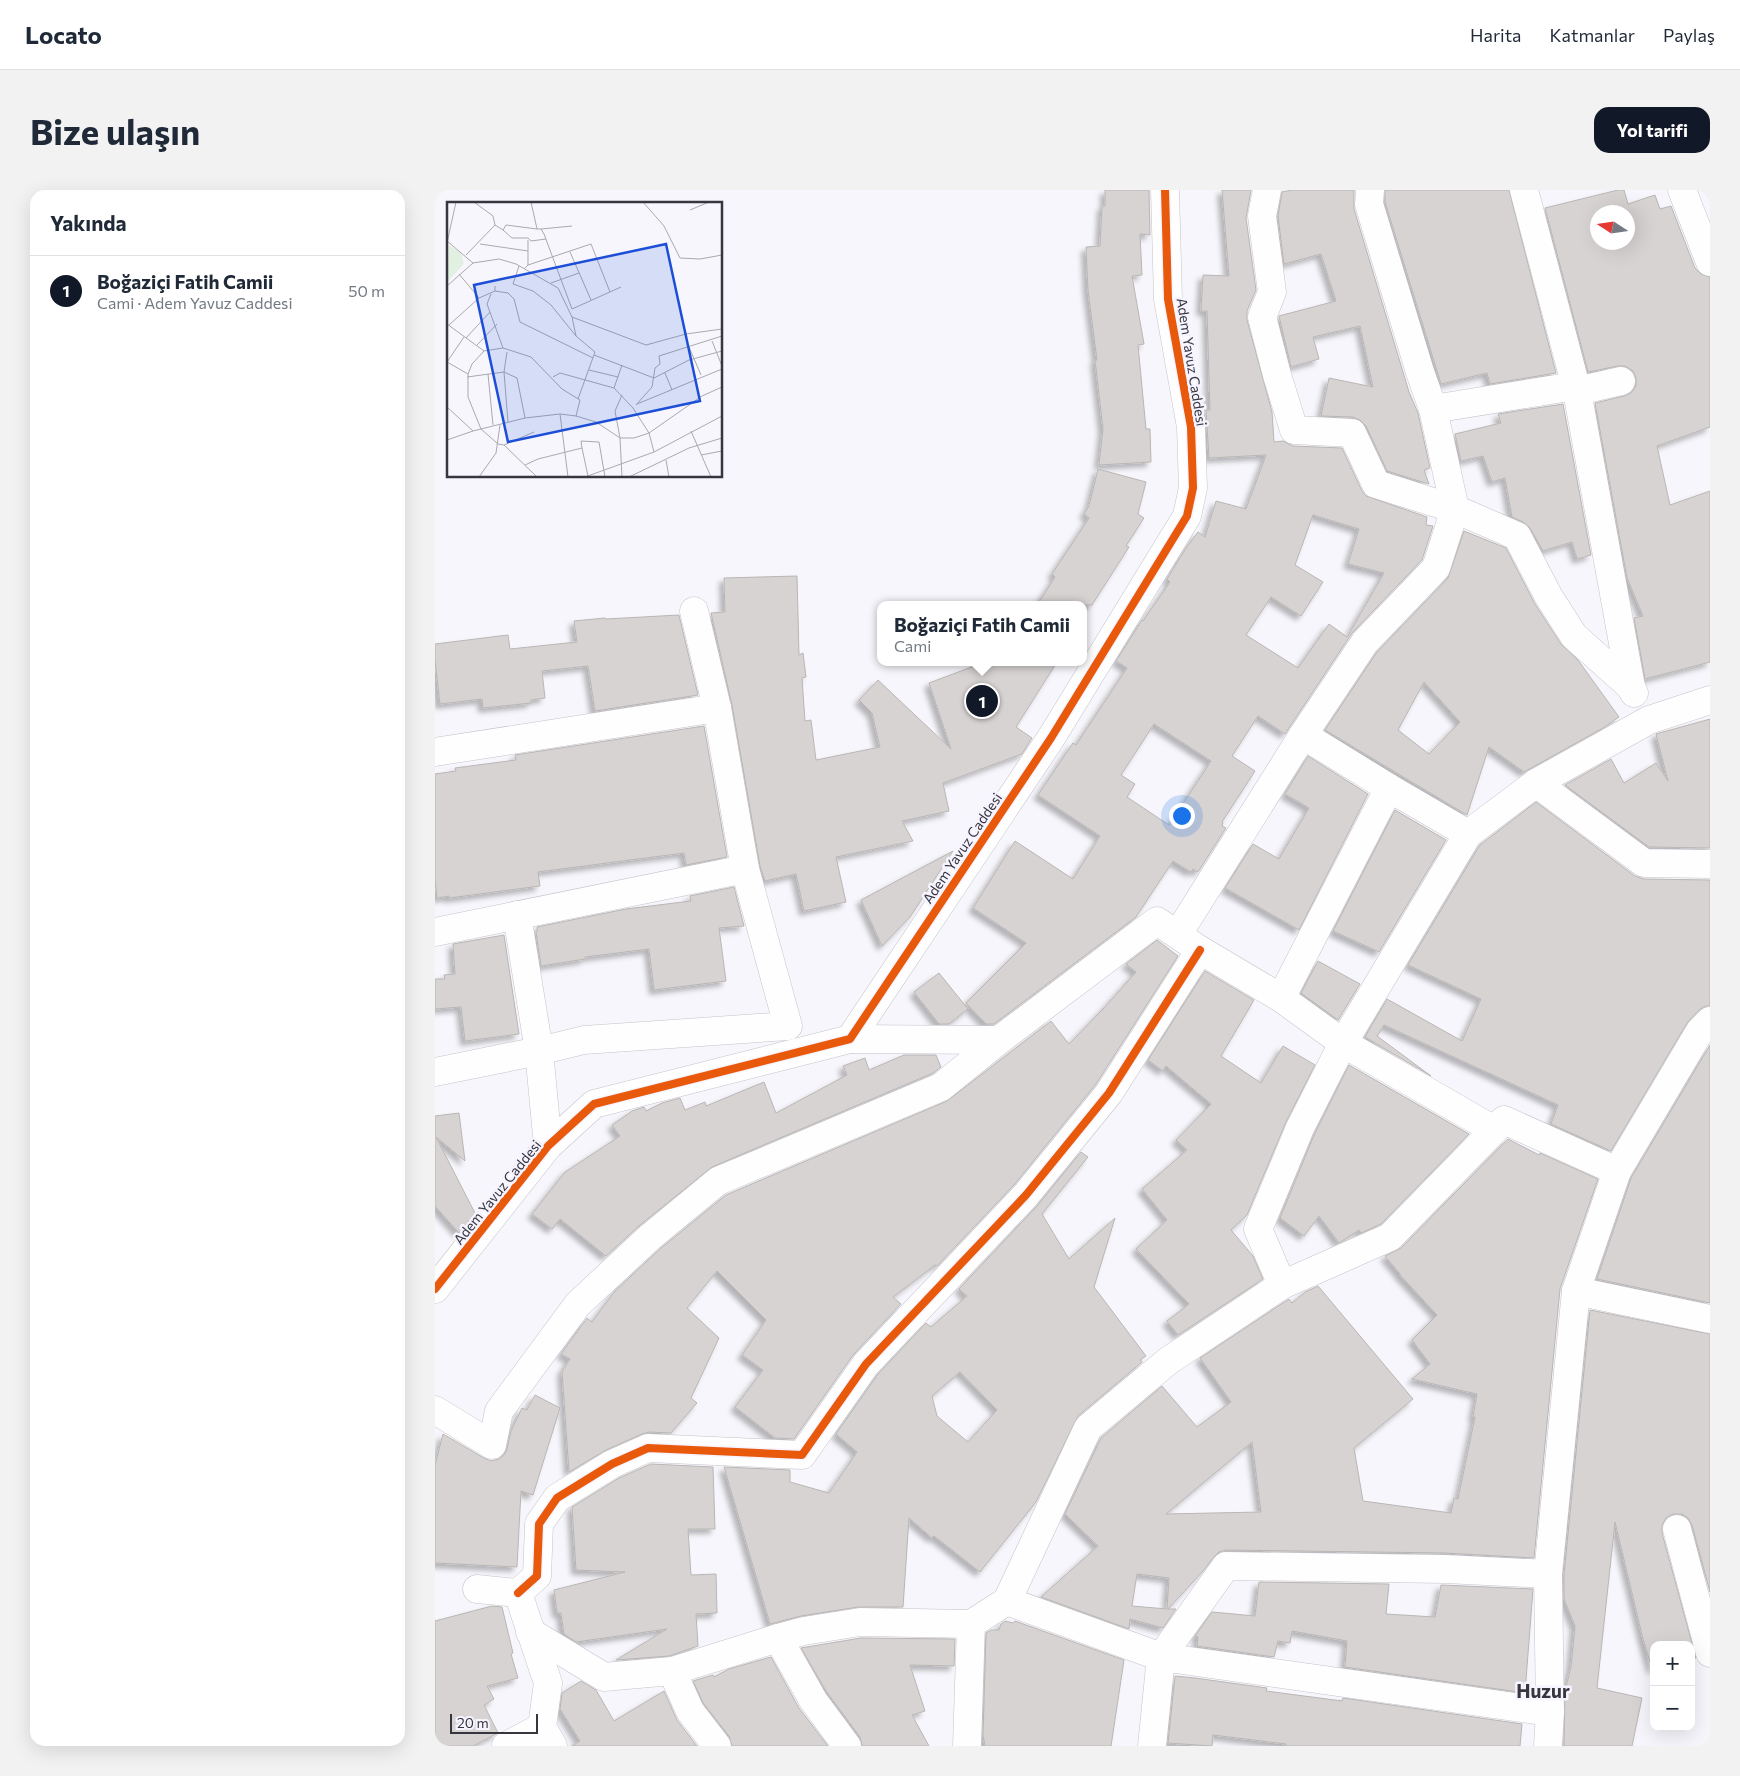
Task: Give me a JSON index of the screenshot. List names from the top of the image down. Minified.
{"streets":{"street":["Adem Yavuz Caddesi"]},"districts":["Huzur"],"scale_bar":"20 m","north":"left","page":{"header":"Locato","nav":["Harita","Katmanlar","Paylaş"],"buttons":"Yol tarifi","title":"Bize ulaşın","heading":"Yakında","list":[{"mark":"1","name":"Boğaziçi Fatih Camii","note":"Cami · Adem Yavuz Caddesi","value":"50 m"}],"popup":["Boğaziçi Fatih Camii","Cami"],"pins":"1","map_buttons":["+","−"],"scale":"20 m"}}
